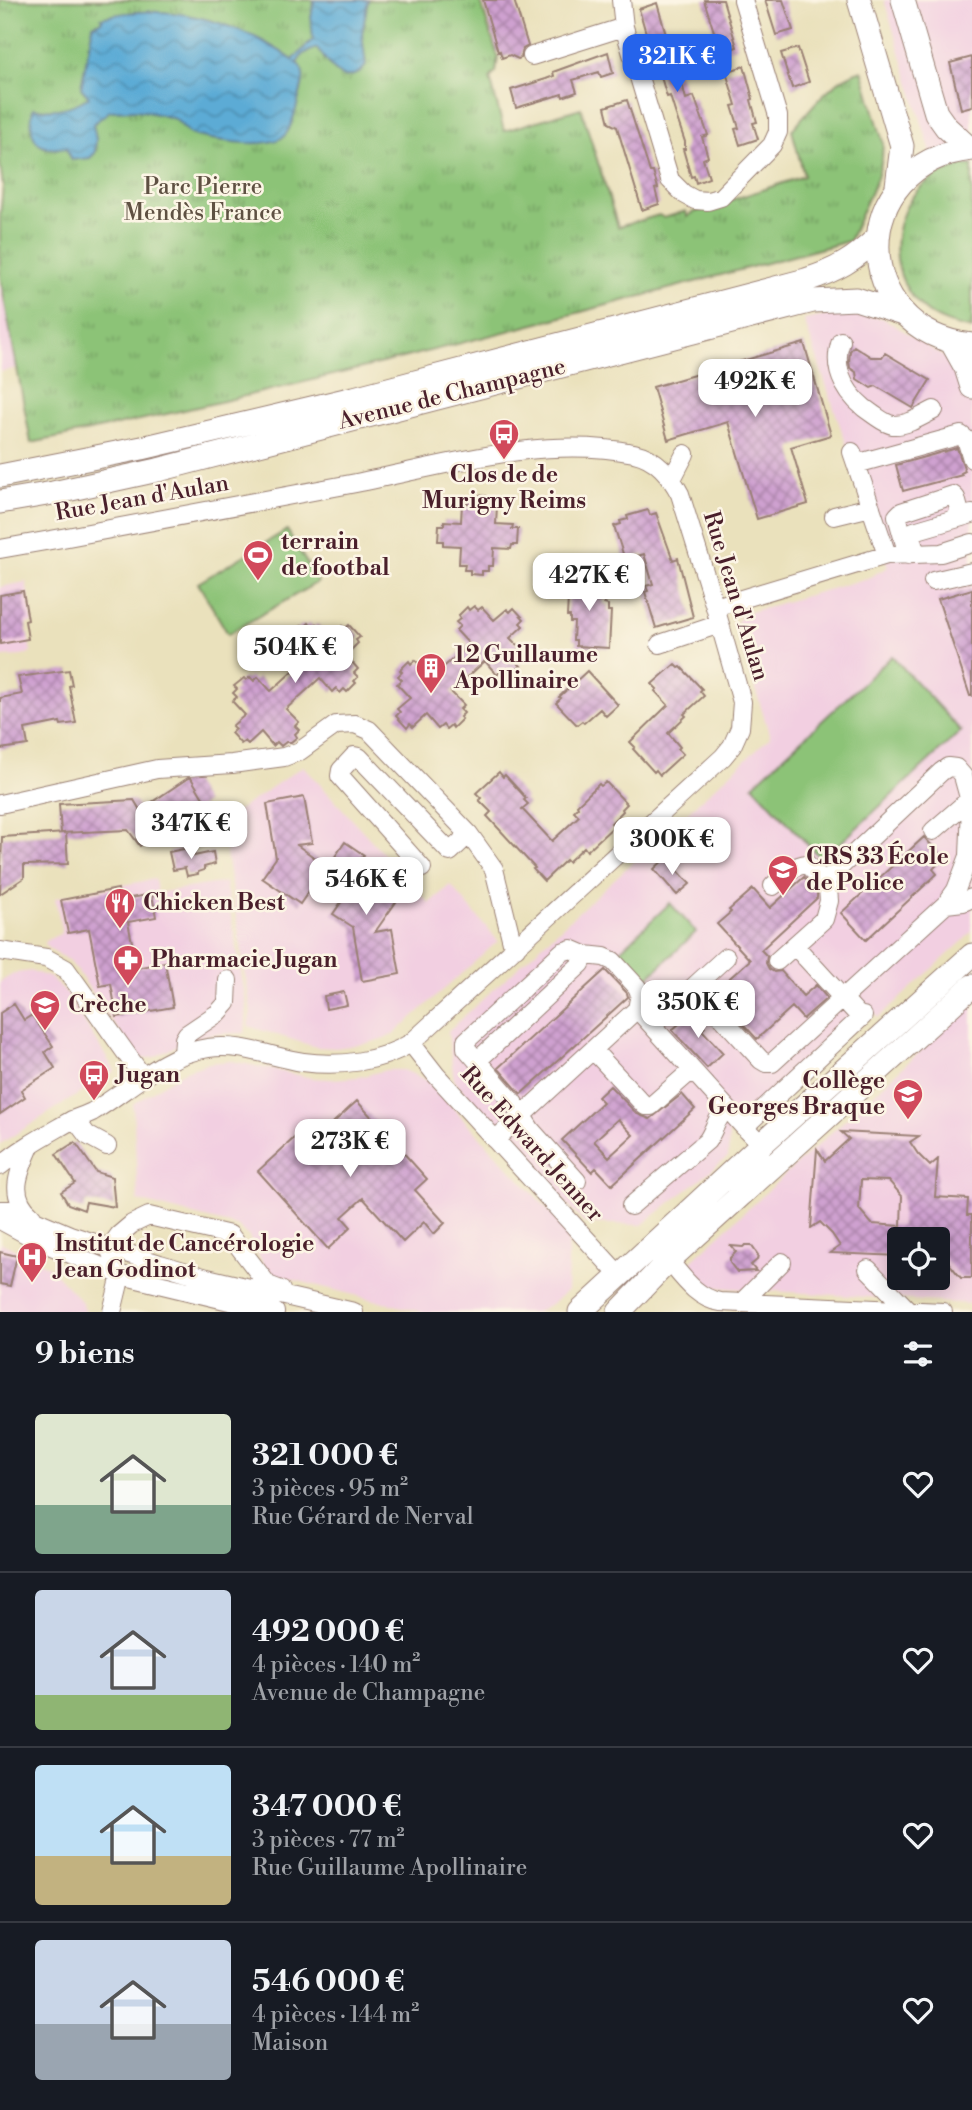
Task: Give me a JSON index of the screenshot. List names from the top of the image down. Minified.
{"streets":{"main road":["Avenue de Champagne"],"street":["Rue Jean d'Aulan","Rue Edward Jenner"]},"crossings":[["Rue Jean d'Aulan","Rue Edward Jenner"]],"parks":["Parc Pierre Mendès France"],"places":{"bus stop":["Clos de de Murigny Reims","Jugan"],"sports":["terrain de footbal"],"building":["12 Guillaume Apollinaire"],"school or university":["CRS 33 École de Police","Crèche","Collège Georges Braque"],"restaurant":["Chicken Best"],"pharmacy":["Pharmacie Jugan"],"hospital":["Institut de Cancérologie Jean Godinot"]},"page":{"price":["321K €","492K €","427K €","504K €","347K €","300K €","546K €","350K €","273K €"],"heading":"9 biens","list":[{"name":"321 000 €","note":"3 pièces · 95 m² · Rue Gérard de Nerval"},{"name":"492 000 €","note":"4 pièces · 140 m² · Avenue de Champagne"},{"name":"347 000 €","note":"3 pièces · 77 m² · Rue Guillaume Apollinaire"},{"name":"546 000 €","note":"4 pièces · 144 m² · Maison"}]}}
